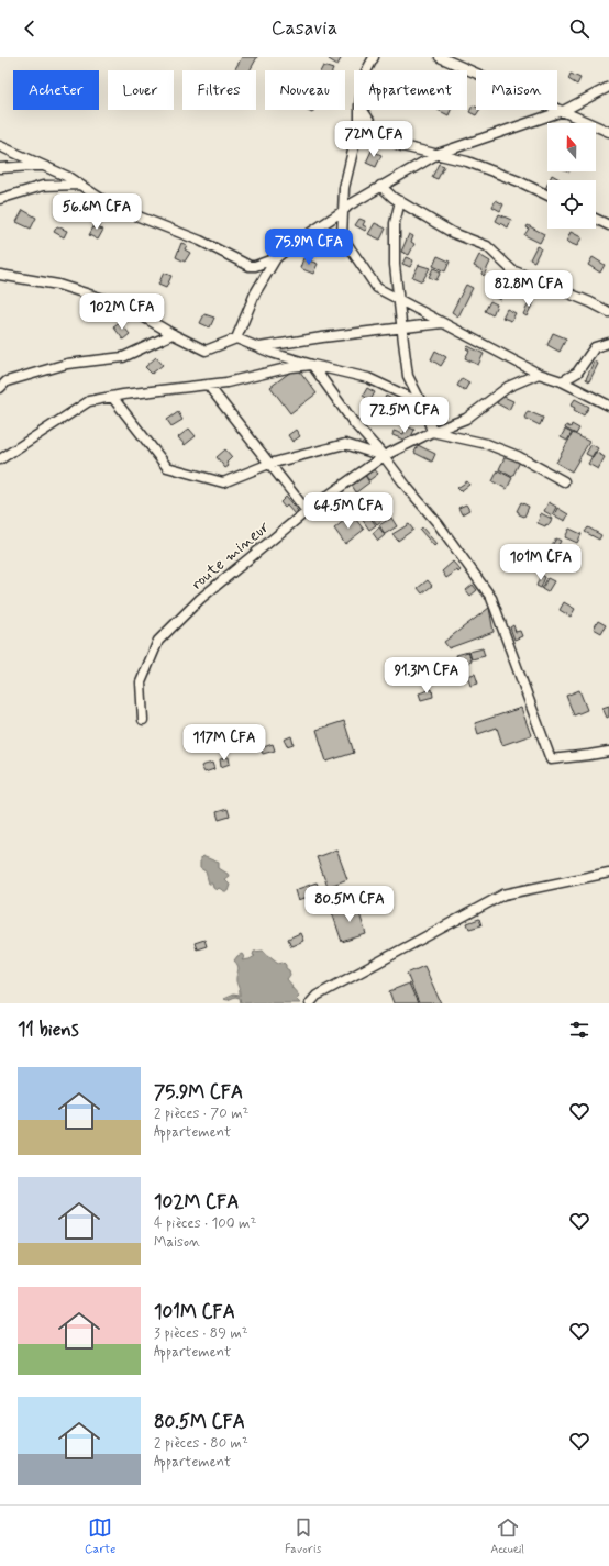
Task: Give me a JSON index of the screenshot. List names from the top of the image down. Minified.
{"streets":{"street":["route mineur"]},"north":"top","page":{"header":"Casavia","chip":["Acheter","Louer","Filtres","Nouveau","Appartement","Maison"],"price":["72M CFA","56.6M CFA","75.9M CFA","82.8M CFA","102M CFA","72.5M CFA","64.5M CFA","101M CFA","91.3M CFA","117M CFA","80.5M CFA"],"heading":"11 biens","list":[{"name":"75.9M CFA","note":"2 pièces · 70 m² · Appartement"},{"name":"102M CFA","note":"4 pièces · 100 m² · Maison"},{"name":"101M CFA","note":"3 pièces · 89 m² · Appartement"},{"name":"80.5M CFA","note":"2 pièces · 80 m² · Appartement"}],"tabs":["Carte","Favoris","Accueil"]}}
